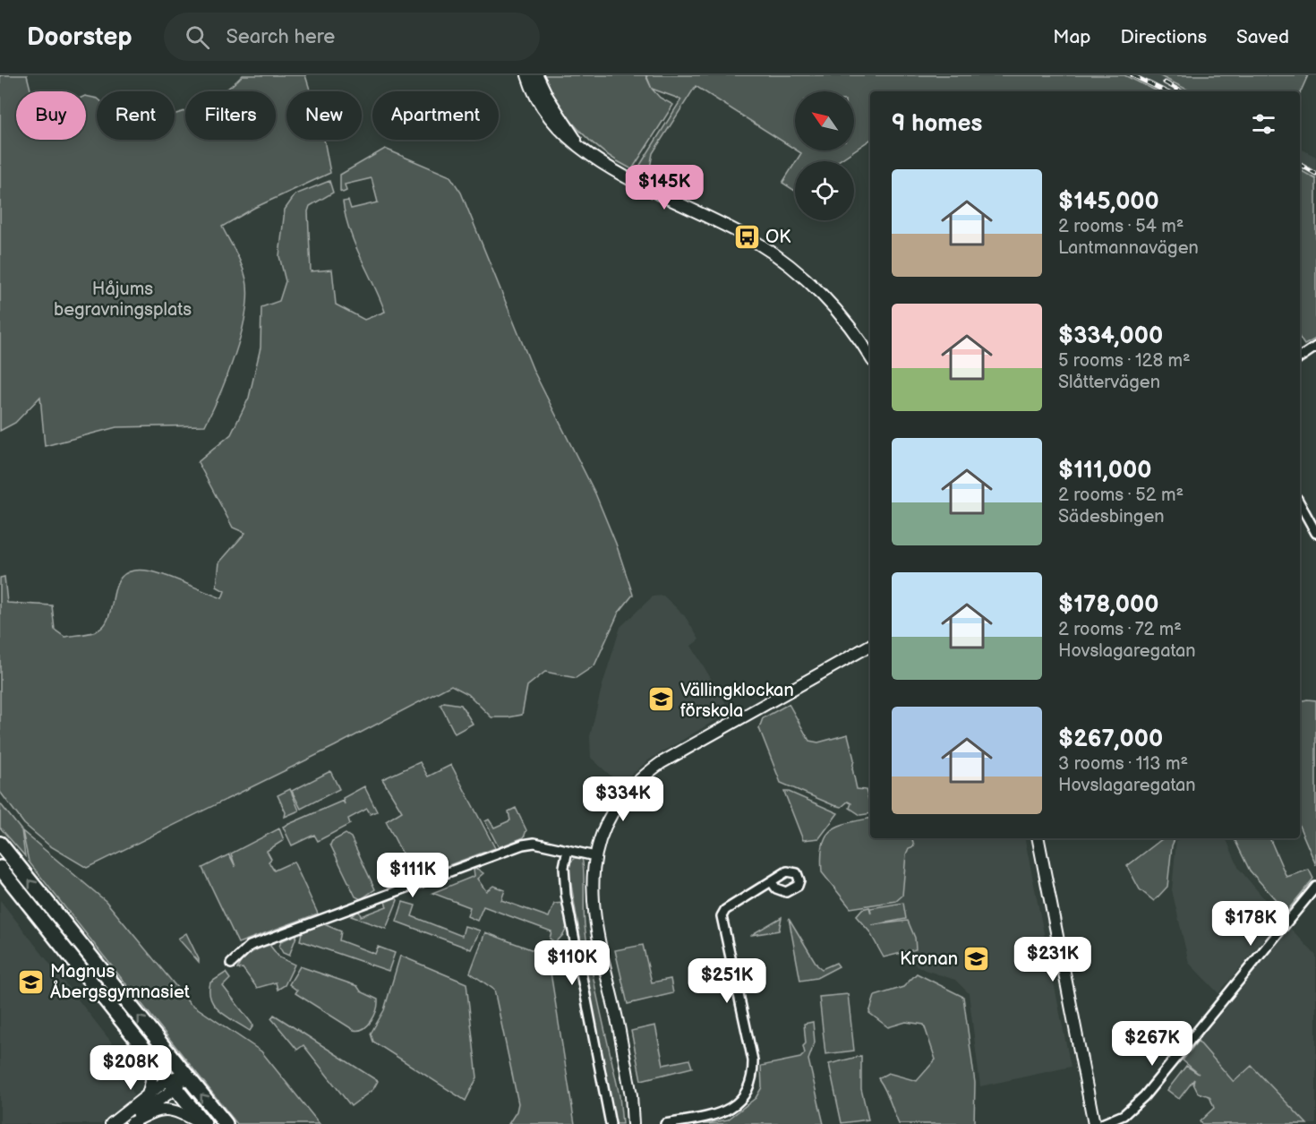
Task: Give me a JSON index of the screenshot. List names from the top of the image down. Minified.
{"parks":["Håjums begravningsplats"],"places":{"bus stop":["OK"],"school or university":["Vällingklockan förskola","Kronan","Magnus Åbergsgymnasiet"]},"north":"top left","page":{"header":"Doorstep","search":"Search here","nav":["Map","Directions","Saved"],"chip":["Buy","Rent","Filters","New","Apartment"],"heading":"9 homes","list":[{"name":"$145,000","note":"2 rooms · 54 m² · Lantmannavägen"},{"name":"$334,000","note":"5 rooms · 128 m² · Slåttervägen"},{"name":"$111,000","note":"2 rooms · 52 m² · Sädesbingen"},{"name":"$178,000","note":"2 rooms · 72 m² · Hovslagaregatan"},{"name":"$267,000","note":"3 rooms · 113 m² · Hovslagaregatan"}],"price":["$145K","$334K","$111K","$178K","$231K","$110K","$251K","$267K","$208K"]}}
